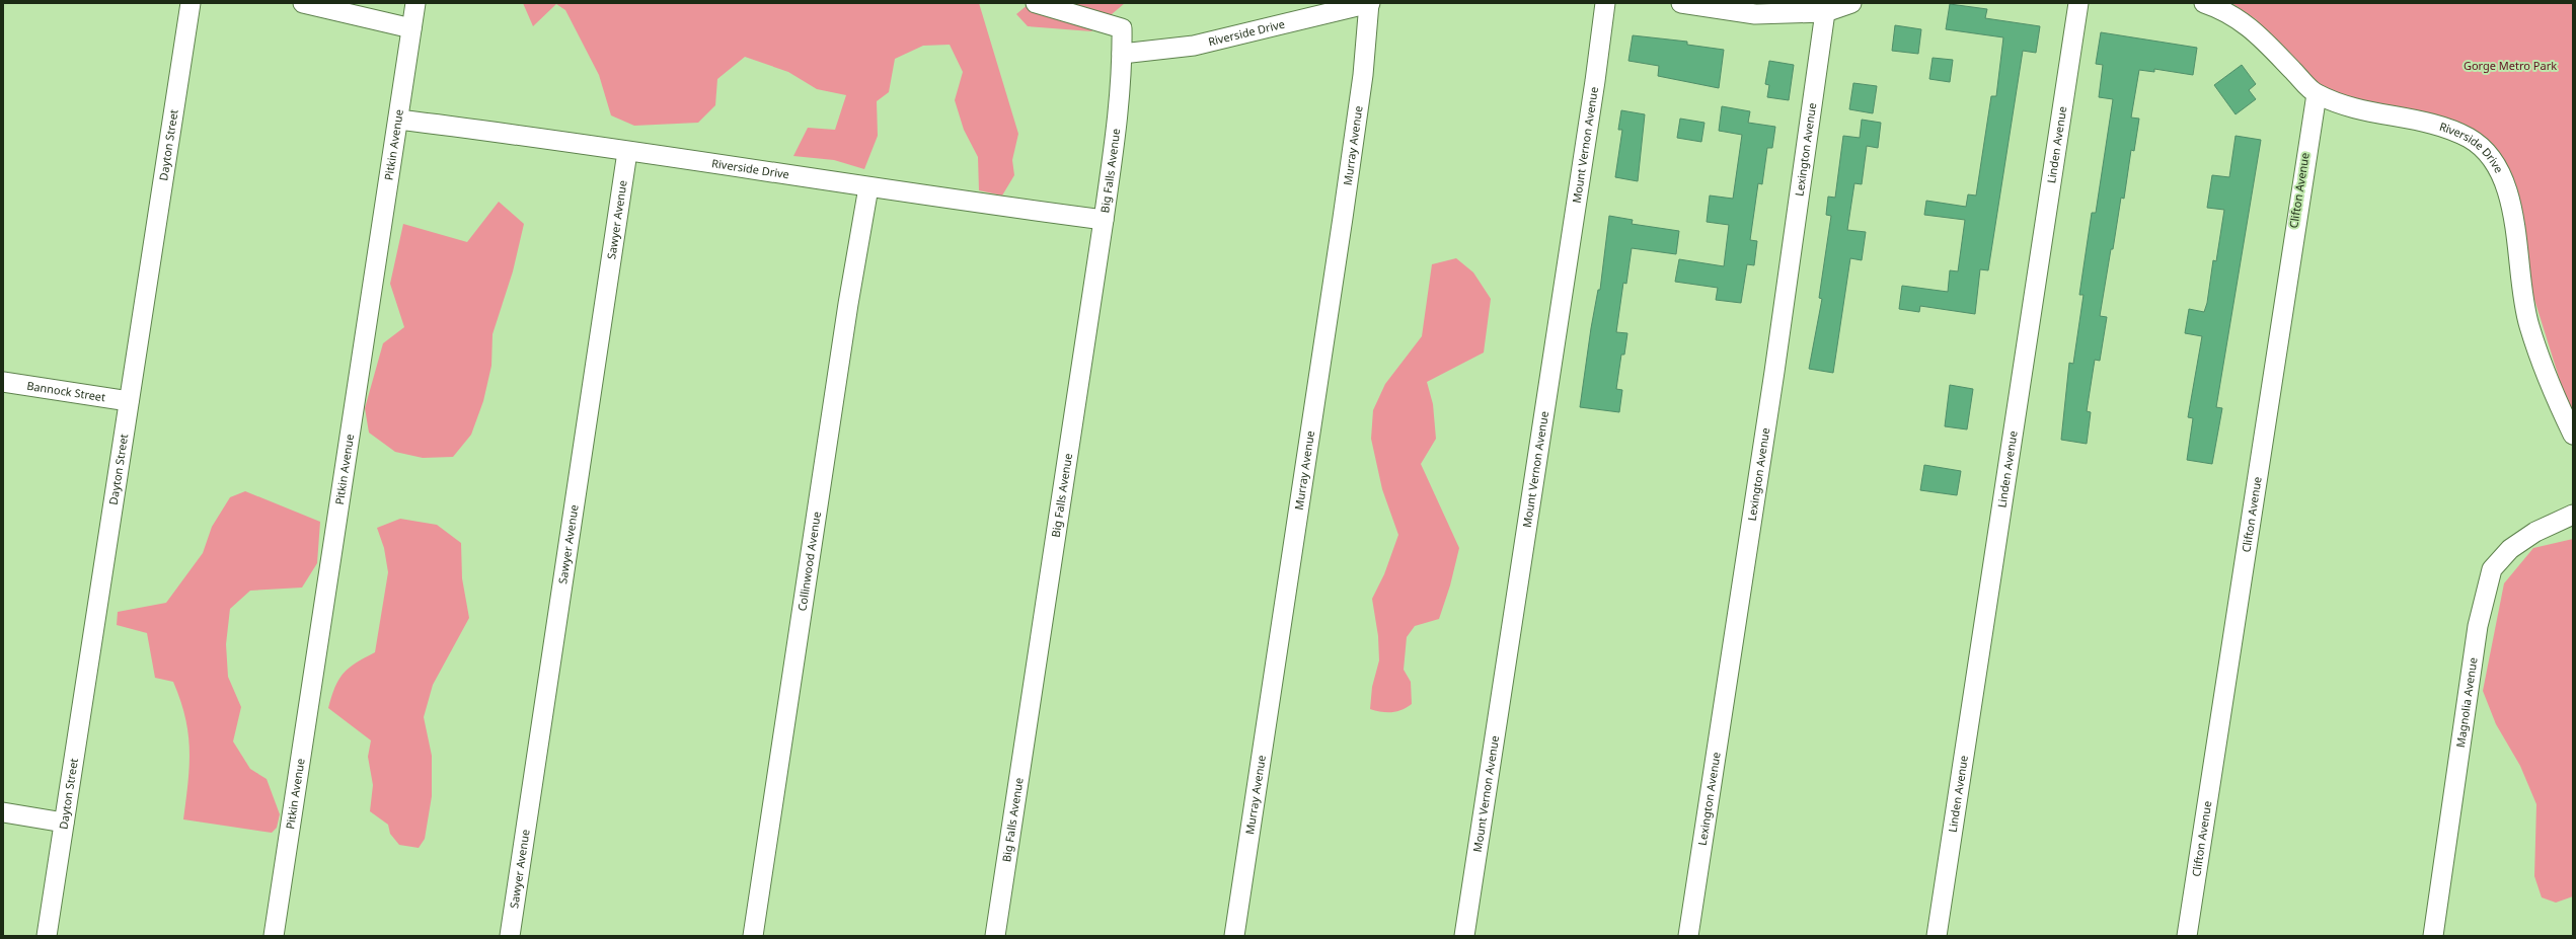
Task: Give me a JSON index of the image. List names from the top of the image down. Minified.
{"streets":{"street":["Riverside Drive","Dayton Street","Pitkin Avenue","Murray Avenue","Mount Vernon Avenue","Linden Avenue","Lexington Avenue","Big Falls Avenue","Clifton Avenue","Sawyer Avenue","Bannock Street","Collinwood Avenue","Magnolia Avenue"]},"crossings":[["Riverside Drive","Pitkin Avenue"],["Riverside Drive","Murray Avenue"],["Riverside Drive","Big Falls Avenue"],["Riverside Drive","Clifton Avenue"],["Riverside Drive","Sawyer Avenue"],["Riverside Drive","Collinwood Avenue"],["Dayton Street","Bannock Street"]],"parks":["Gorge Metro Park"]}
